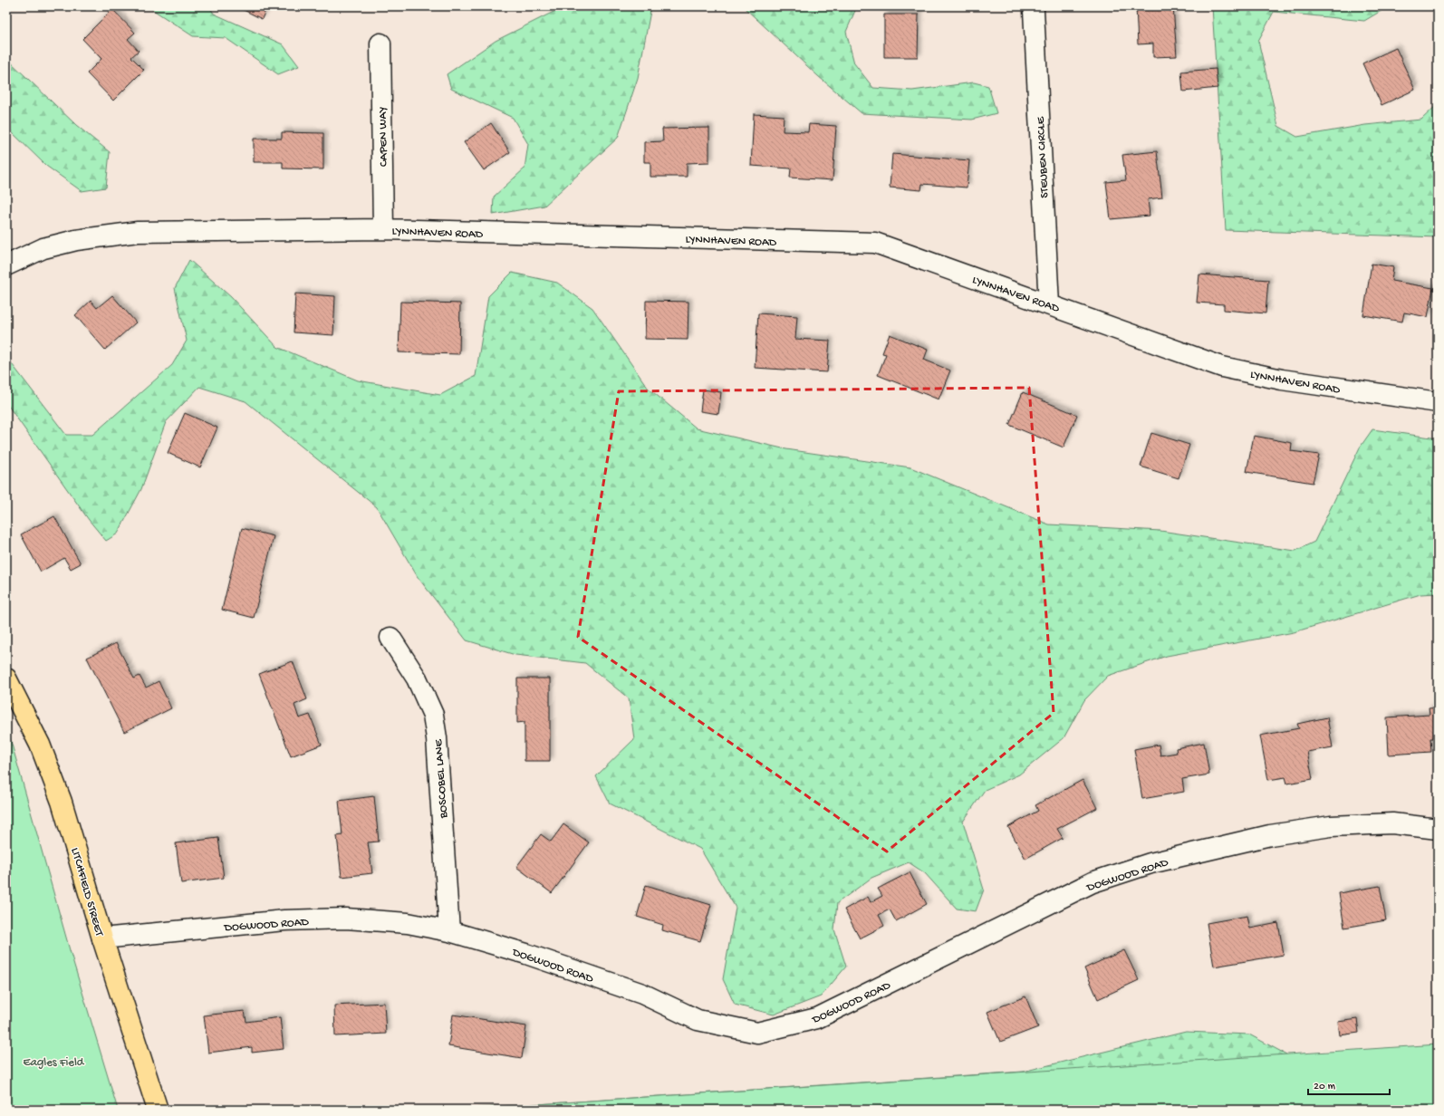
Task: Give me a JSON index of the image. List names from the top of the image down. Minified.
{"streets":{"main road":["LITCHFIELD STREET"],"street":["CAPEN WAY","STEUBEN CIRCLE","LYNNHAVEN ROAD","BOSCOBEL LANE","DOGWOOD ROAD"]},"crossings":[["CAPEN WAY","LYNNHAVEN ROAD"],["STEUBEN CIRCLE","LYNNHAVEN ROAD"],["BOSCOBEL LANE","DOGWOOD ROAD"],["DOGWOOD ROAD","LITCHFIELD STREET"]],"parks":["Eagles Field"],"scale_bar":"20 m"}
